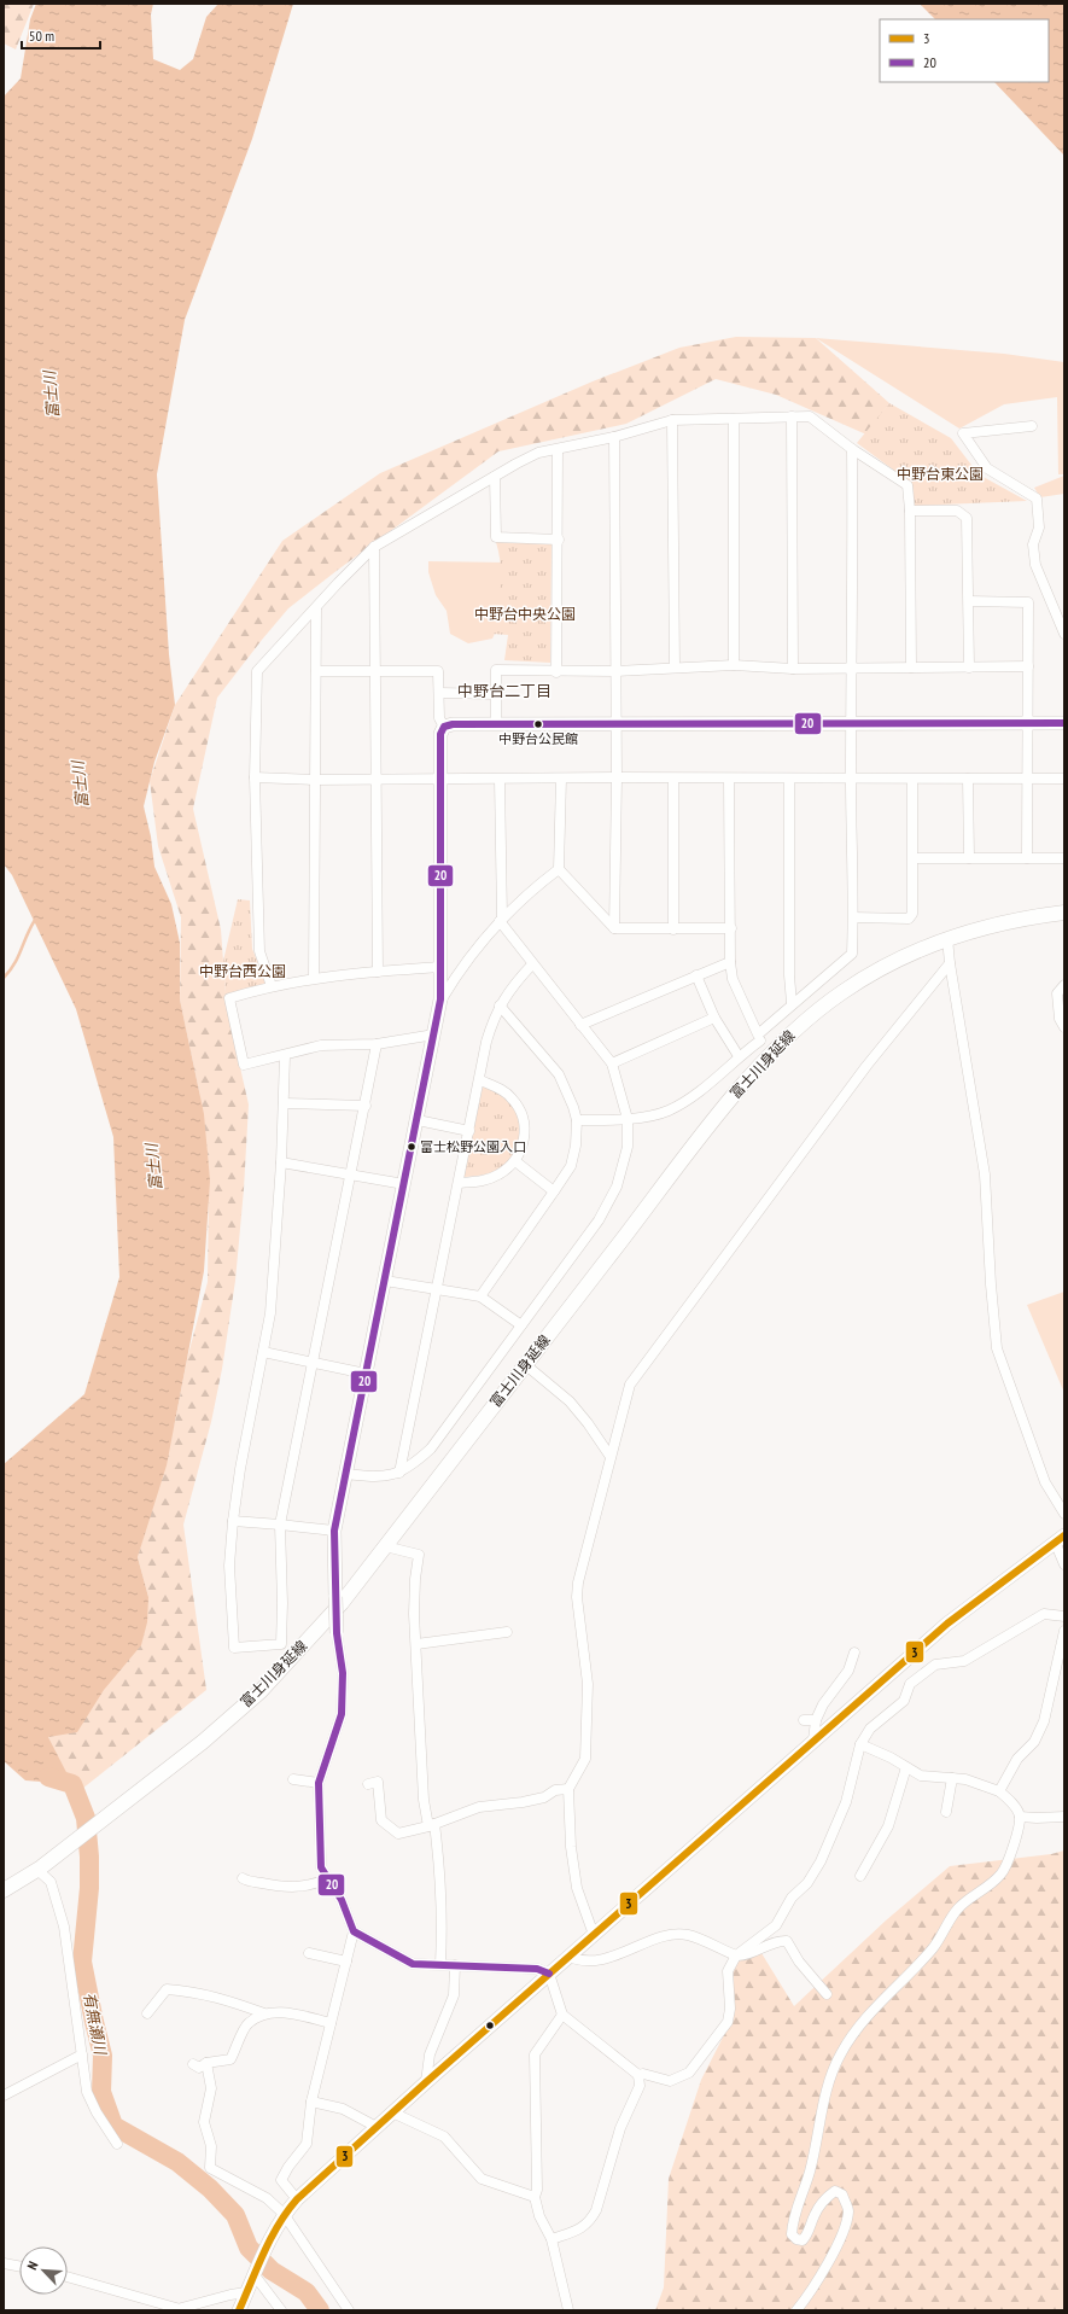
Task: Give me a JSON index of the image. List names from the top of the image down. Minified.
{"streets":{"main road":["富士川身延線"]},"districts":["中野台二丁目"],"water":["富士川","有無瀬川"],"parks":["中野台東公園","中野台中央公園","中野台西公園"],"places":["中野台公民館","富士松野公園入口"],"lines":["transit line 20","transit line 3"],"legend":["3","20"],"scale_bar":"50 m","north":"top left"}
